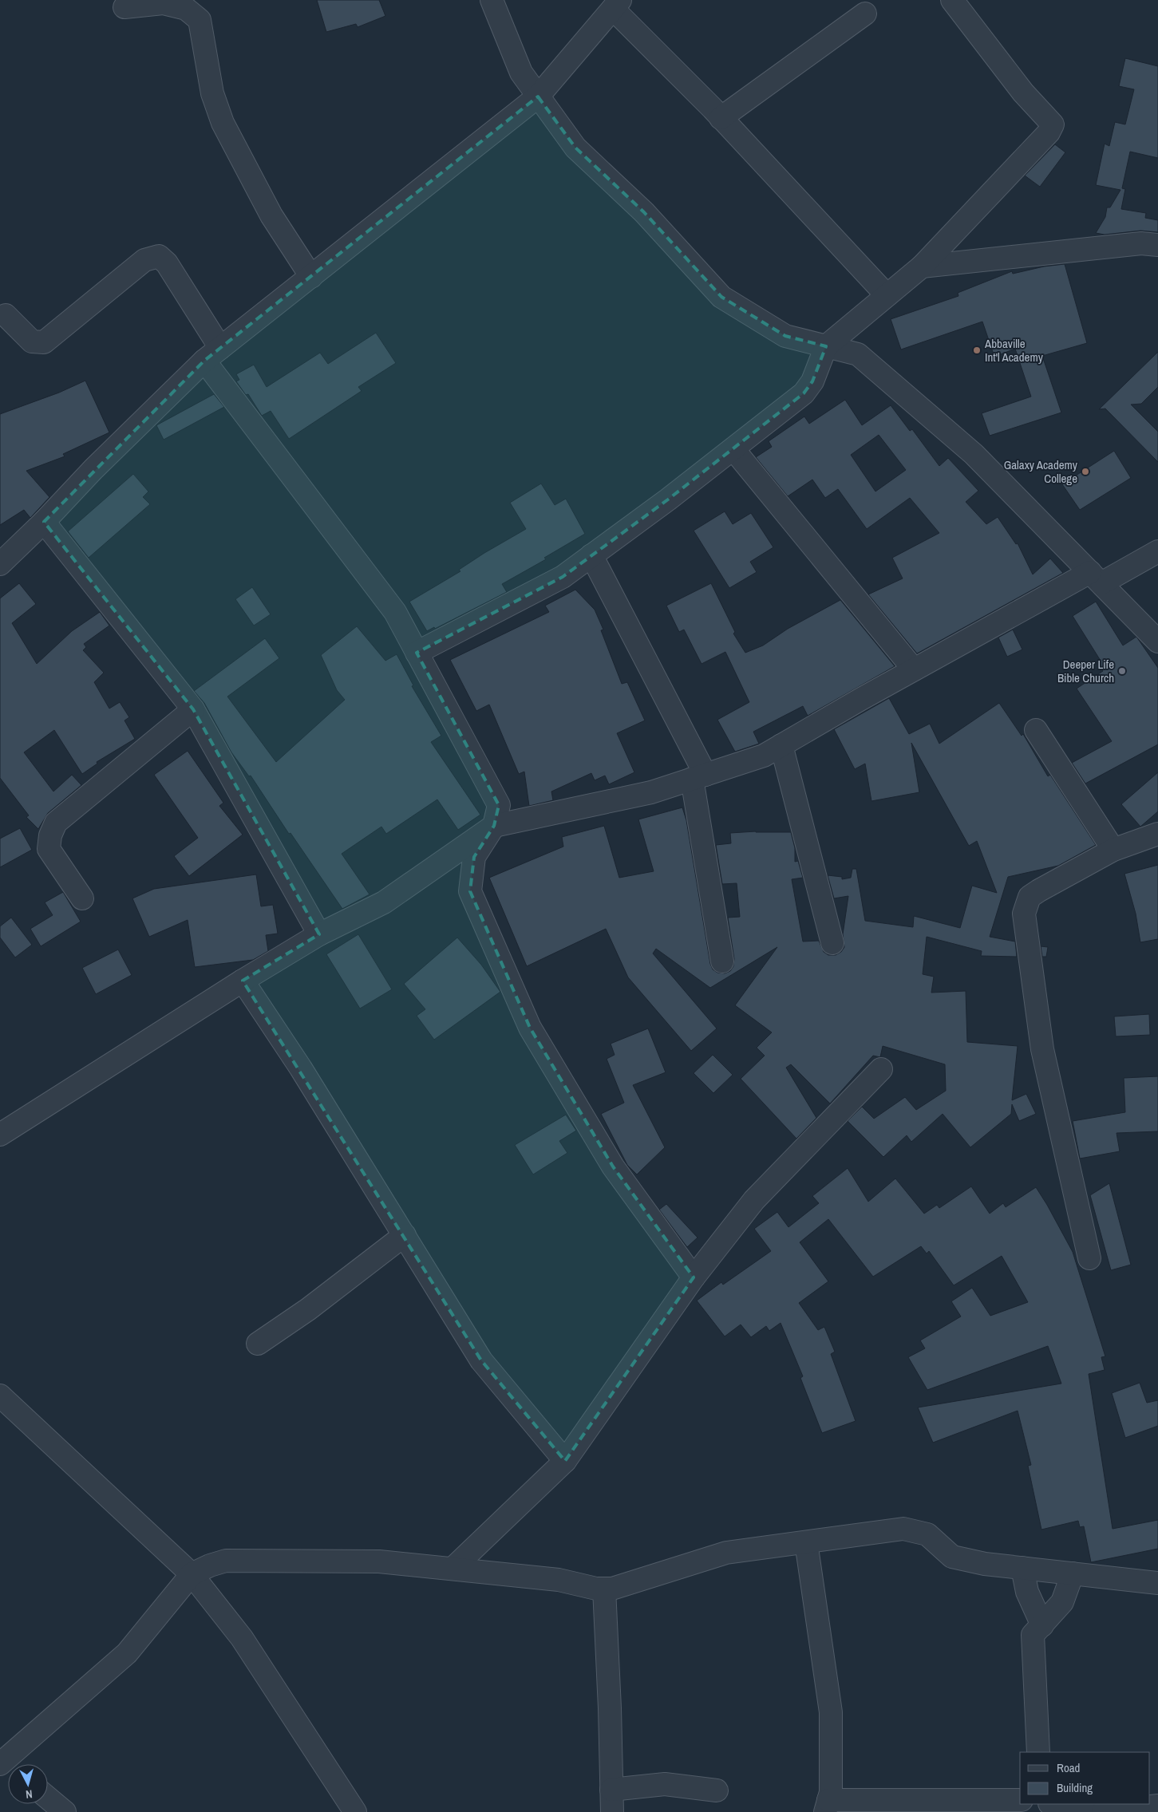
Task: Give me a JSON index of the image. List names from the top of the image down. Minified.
{"places":["Abbaville Int'l Academy","Galaxy Academy College","Deeper Life Bible Church"],"legend":["Road","Building"],"north":"bottom"}
